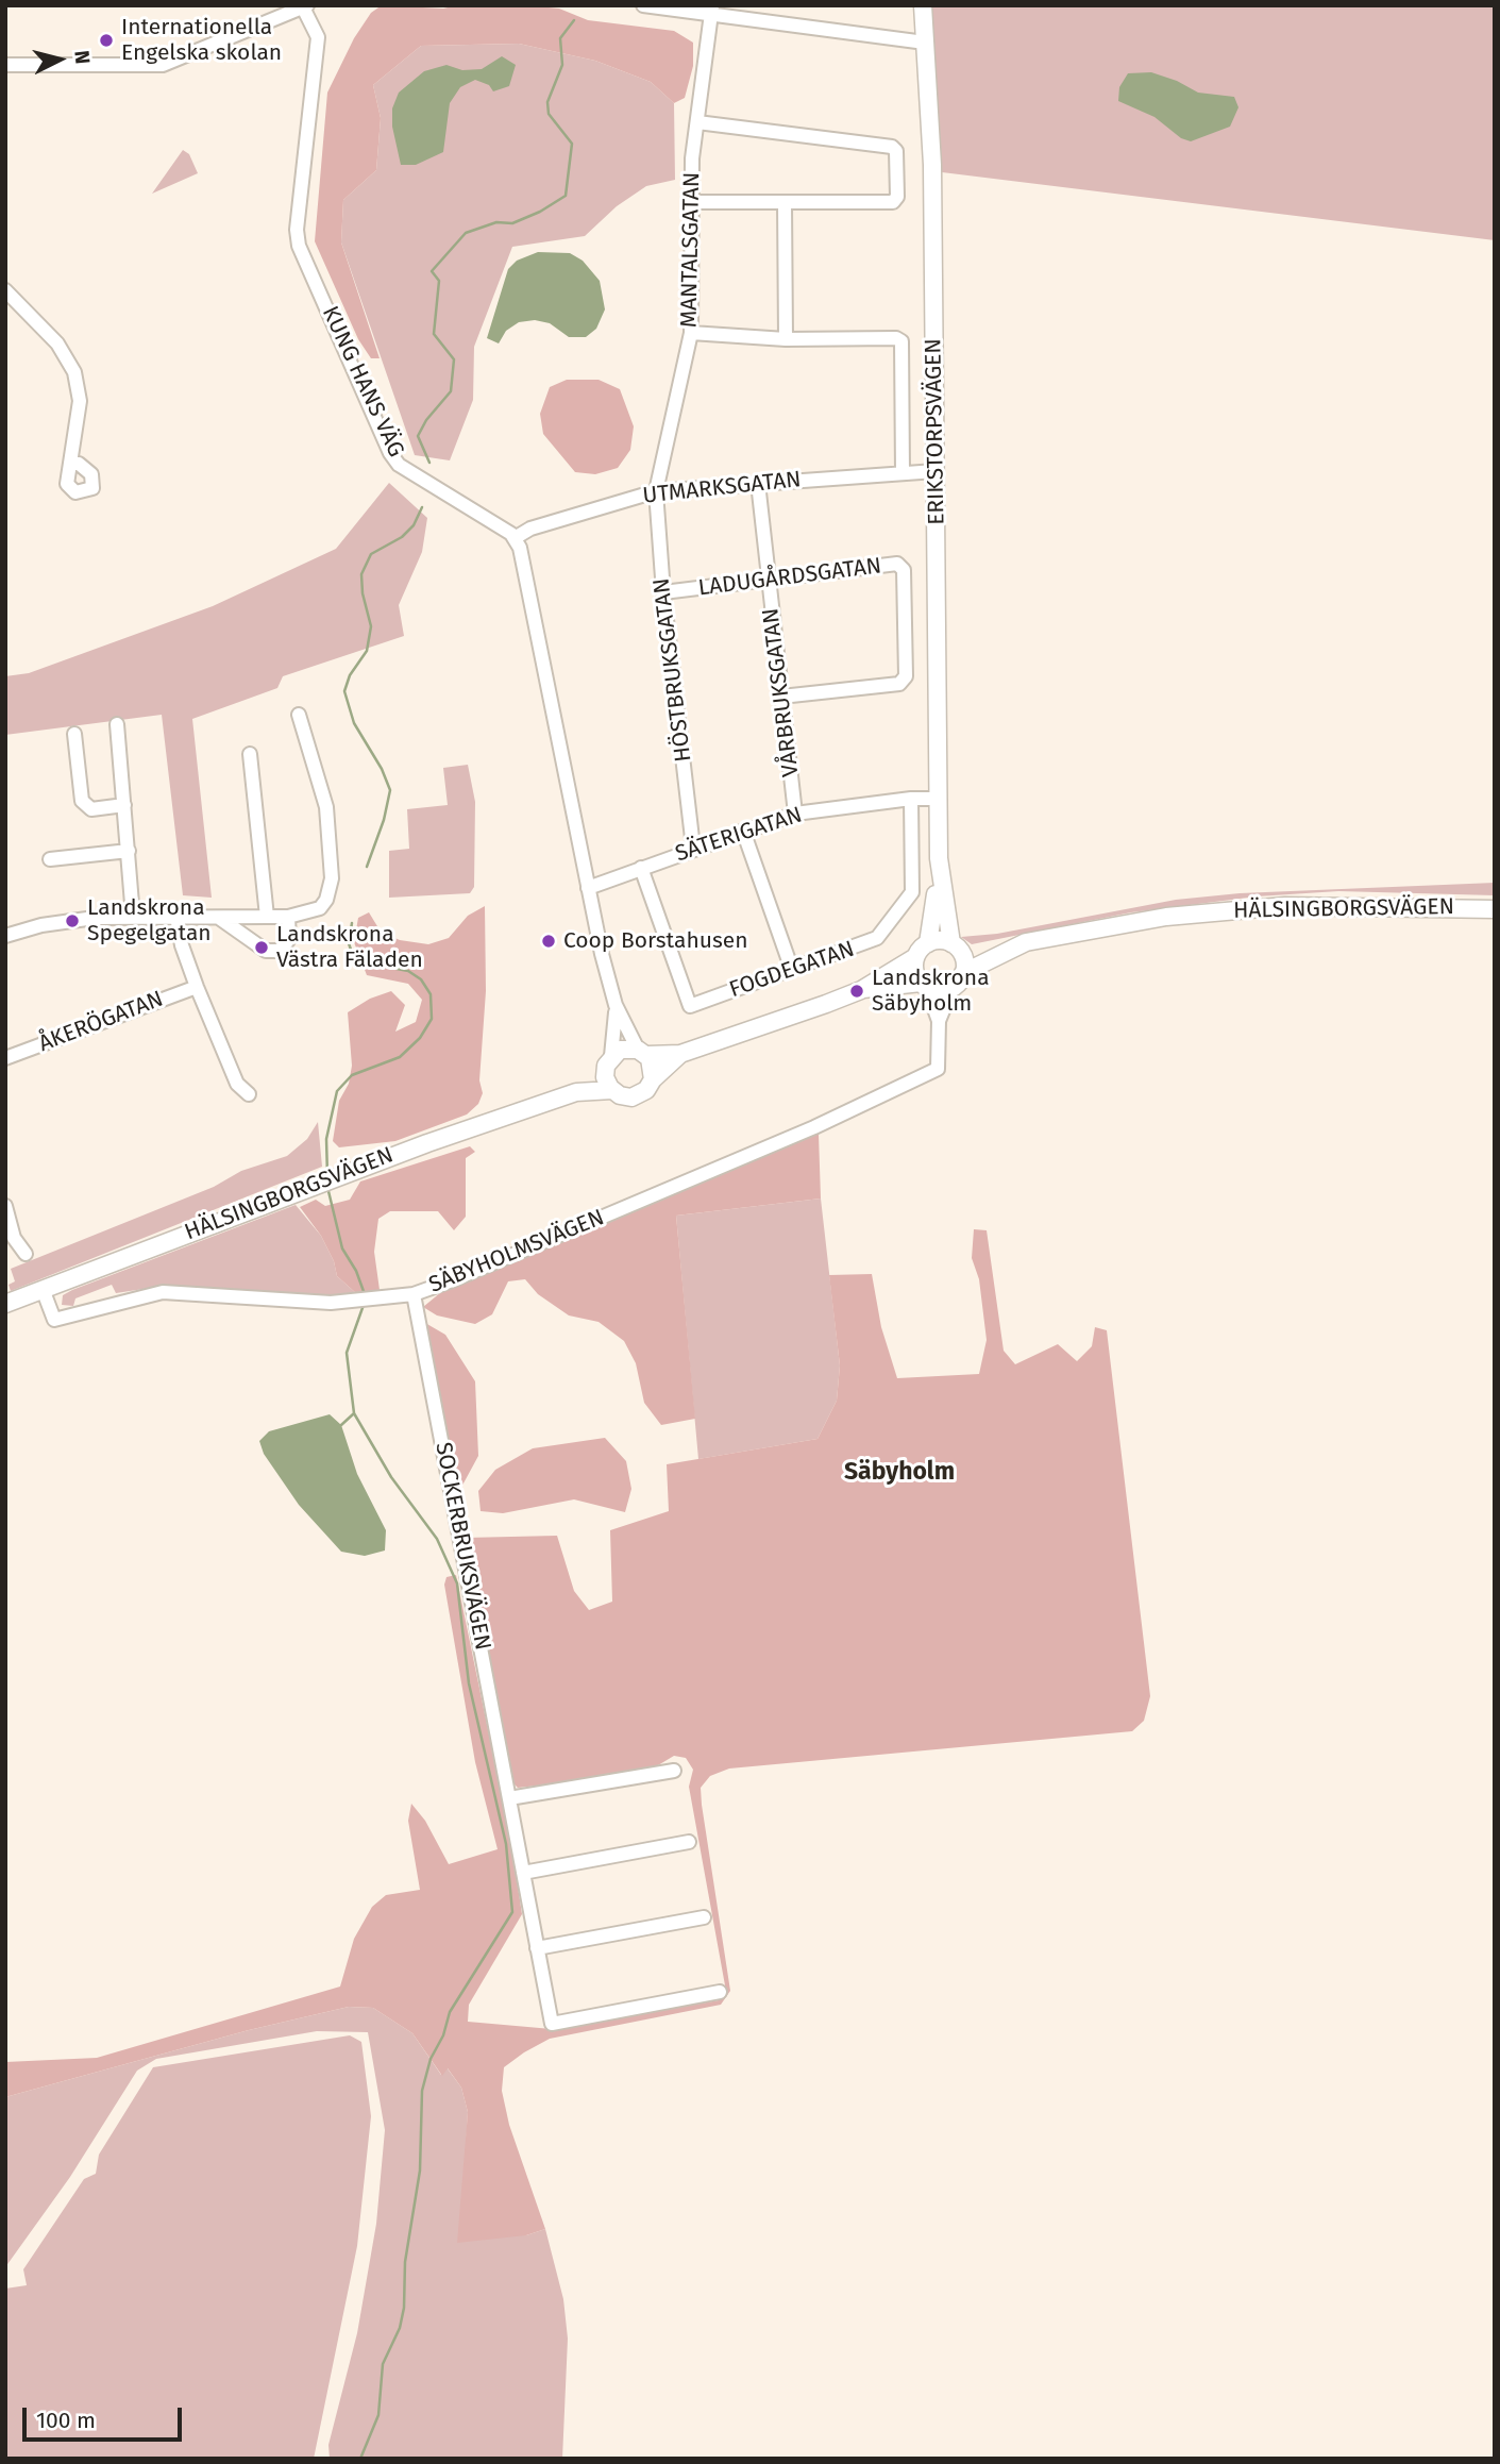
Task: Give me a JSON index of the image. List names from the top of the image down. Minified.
{"streets":{"main road":["ERIKSTORPSVÄGEN","HÄLSINGBORGSVÄGEN"],"street":["MANTALSGATAN","KUNG HANS VÄG","UTMARKSGATAN","LADUGÅRDSGATAN","HÖSTBRUKSGATAN","VÅRBRUKSGATAN","SÄTERIGATAN","FOGDEGATAN","ÅKERÖGATAN","SÄBYHOLMSVÄGEN","SOCKERBRUKSVÄGEN"]},"crossings":[["MANTALSGATAN","UTMARKSGATAN"],["MANTALSGATAN","HÖSTBRUKSGATAN"],["KUNG HANS VÄG","UTMARKSGATAN"],["ERIKSTORPSVÄGEN","UTMARKSGATAN"],["ERIKSTORPSVÄGEN","SÄTERIGATAN"],["ERIKSTORPSVÄGEN","HÄLSINGBORGSVÄGEN"],["ERIKSTORPSVÄGEN","SÄBYHOLMSVÄGEN"],["UTMARKSGATAN","HÖSTBRUKSGATAN"],["UTMARKSGATAN","VÅRBRUKSGATAN"],["LADUGÅRDSGATAN","HÖSTBRUKSGATAN"],["LADUGÅRDSGATAN","VÅRBRUKSGATAN"],["HÖSTBRUKSGATAN","SÄTERIGATAN"],["VÅRBRUKSGATAN","SÄTERIGATAN"],["SÄTERIGATAN","FOGDEGATAN"],["HÄLSINGBORGSVÄGEN","SÄBYHOLMSVÄGEN"],["SÄBYHOLMSVÄGEN","SOCKERBRUKSVÄGEN"]],"districts":["Säbyholm"],"places":["Internationella Engelska skolan","Landskrona Spegelgatan","Coop Borstahusen","Landskrona Västra Fäladen","Landskrona Säbyholm"],"scale_bar":"100 m","north":"right"}
